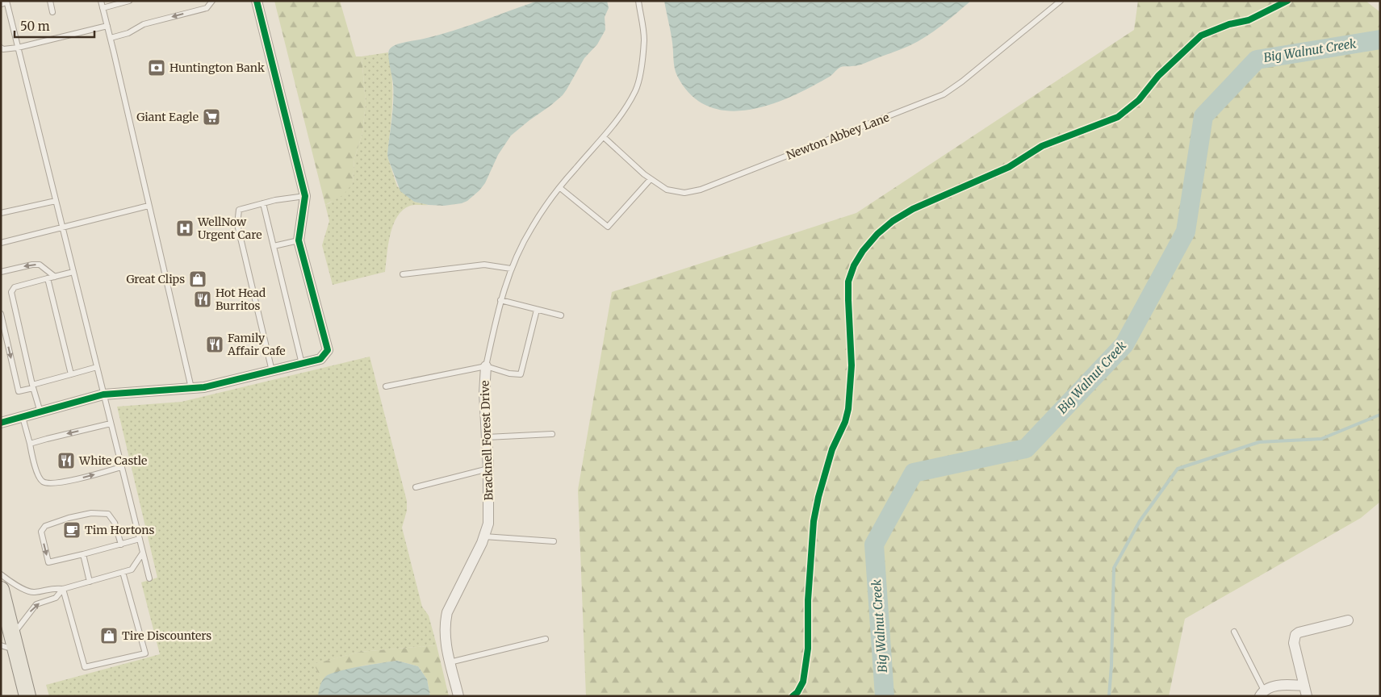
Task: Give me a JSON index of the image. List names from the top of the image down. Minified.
{"streets":{"street":["Bracknell Forest Drive"],"lane":["Newton Abbey Lane"]},"crossings":[["Newton Abbey Lane","Bracknell Forest Drive"]],"water":["Big Walnut Creek"],"places":{"bank":["Huntington Bank"],"supermarket":["Giant Eagle"],"hospital":["WellNow Urgent Care"],"shop":["Great Clips","Tire Discounters"],"restaurant":["Hot Head Burritos","Family Affair Cafe","White Castle"],"cafe":["Tim Hortons"]},"scale_bar":"50 m"}
